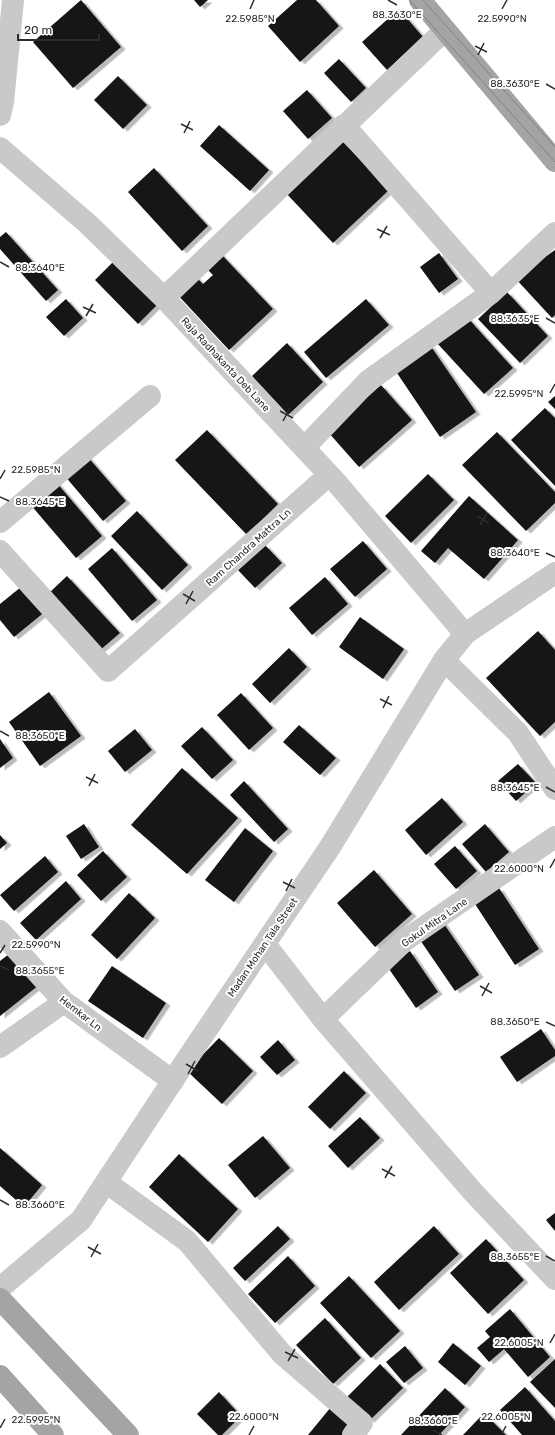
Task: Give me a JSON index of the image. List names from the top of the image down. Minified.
{"streets":{"street":["Raja Radhakanta Deb Lane","Ram Chandra Mattra Ln","Gokul Mitra Lane","Madan Mohan Tala Street","Hemkar Ln"]},"crossings":[["Raja Radhakanta Deb Lane","Ram Chandra Mattra Ln"],["Raja Radhakanta Deb Lane","Madan Mohan Tala Street"],["Madan Mohan Tala Street","Hemkar Ln"]],"scale_bar":"20 m","coordinates":["88.3630°E","22.5985°N","22.5990°N","88.3640°E","88.3635°E","22.5995°N","88.3645°E","88.3650°E","22.6000°N","88.3655°E","88.3660°E","22.6005°N"]}
